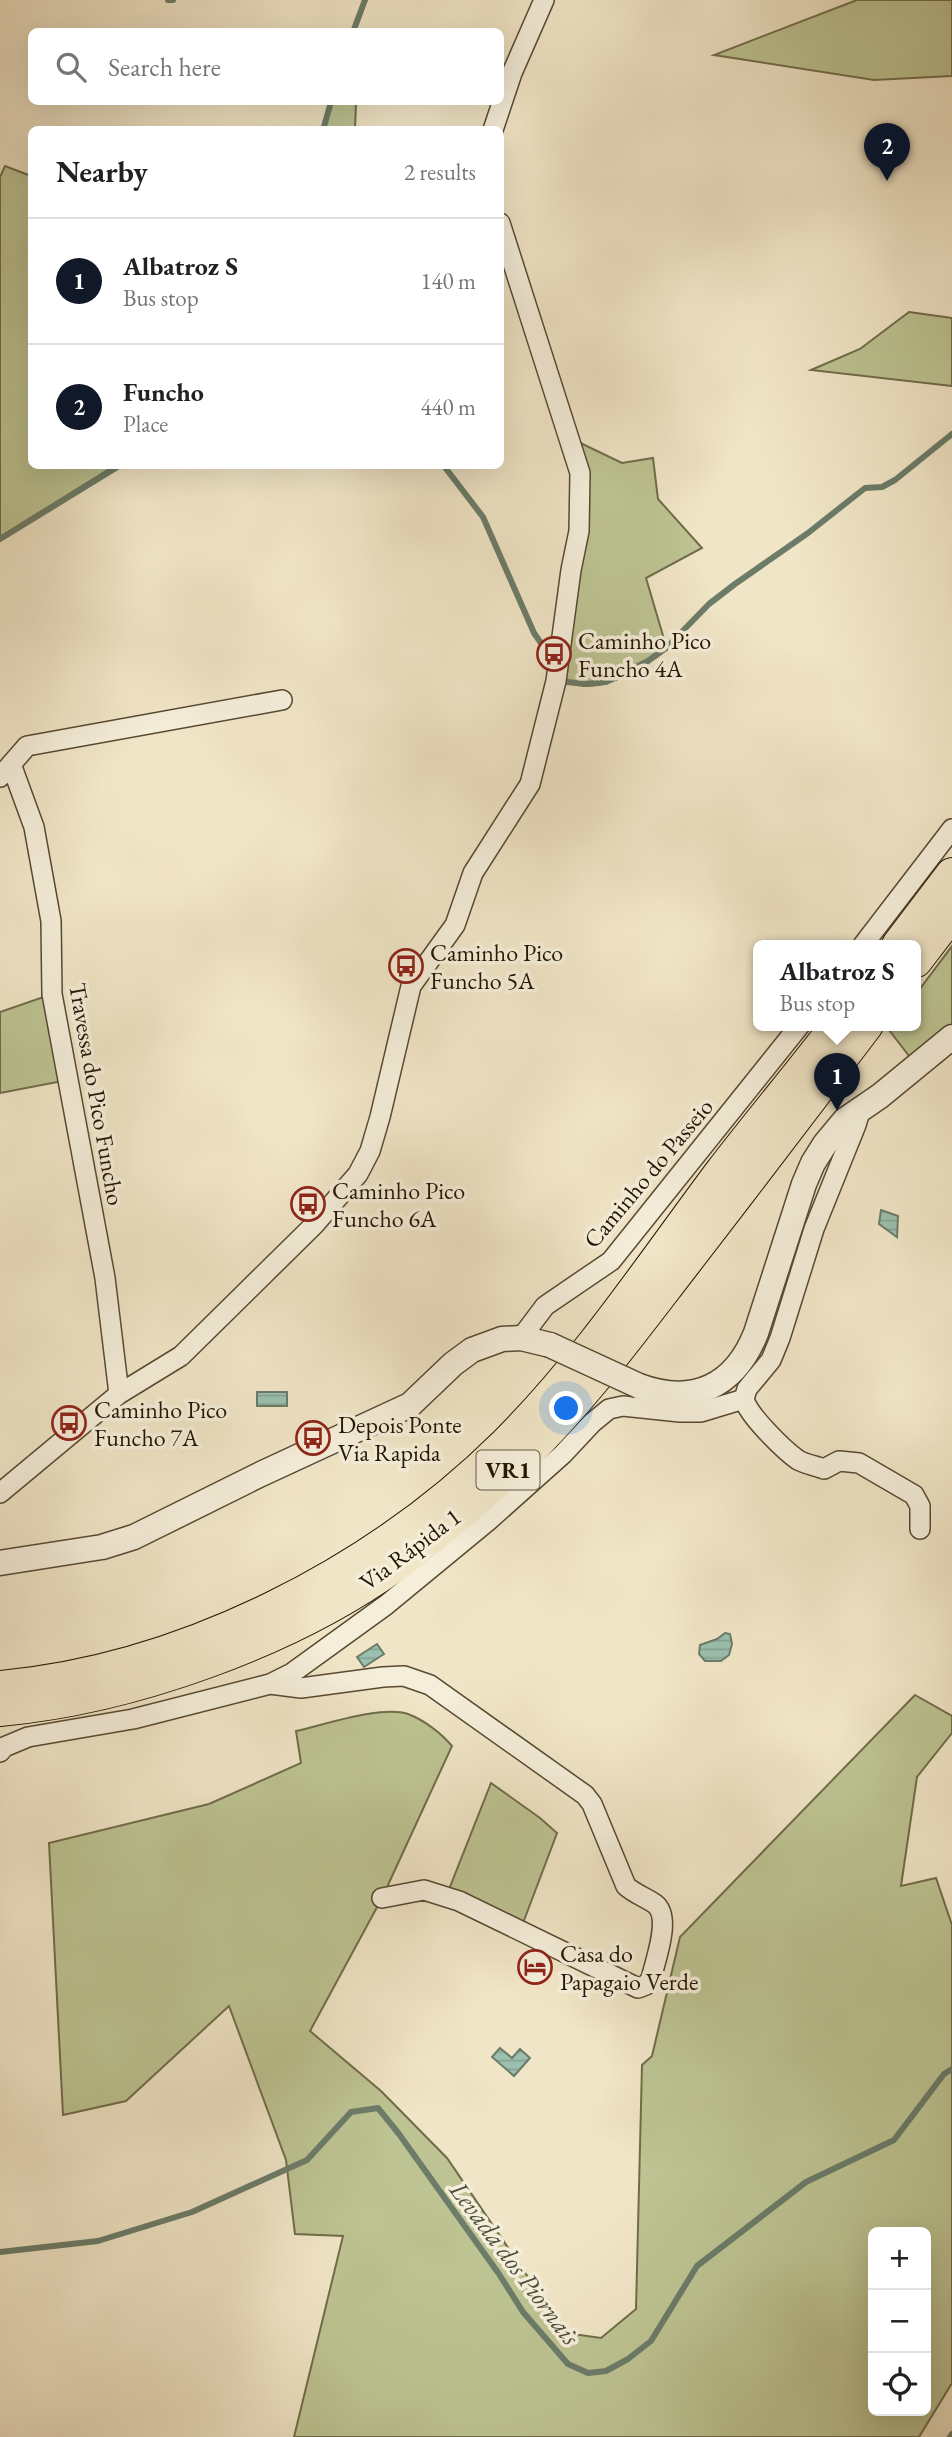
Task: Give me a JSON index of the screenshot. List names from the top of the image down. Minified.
{"streets":{"highway":["VR1","Via Rápida 1"],"street":["Travessa do Pico Funcho","Caminho do Passeio"]},"water":["Levada dos Piornais"],"places":{"bus stop":["Caminho Pico Funcho 4A","Caminho Pico Funcho 5A","Caminho Pico Funcho 6A","Caminho Pico Funcho 7A","Depois Ponte Via Rapida"],"hotel":["Casa do Papagaio Verde"]},"page":{"search":"Search here","pins":["2","1"],"heading":["Nearby","2 results"],"list":[{"mark":"1","name":"Albatroz S","note":"Bus stop","value":"140 m"},{"mark":"2","name":"Funcho","note":"Place","value":"440 m"}],"popup":["Albatroz S","Bus stop"],"map_buttons":["+","−"]}}
